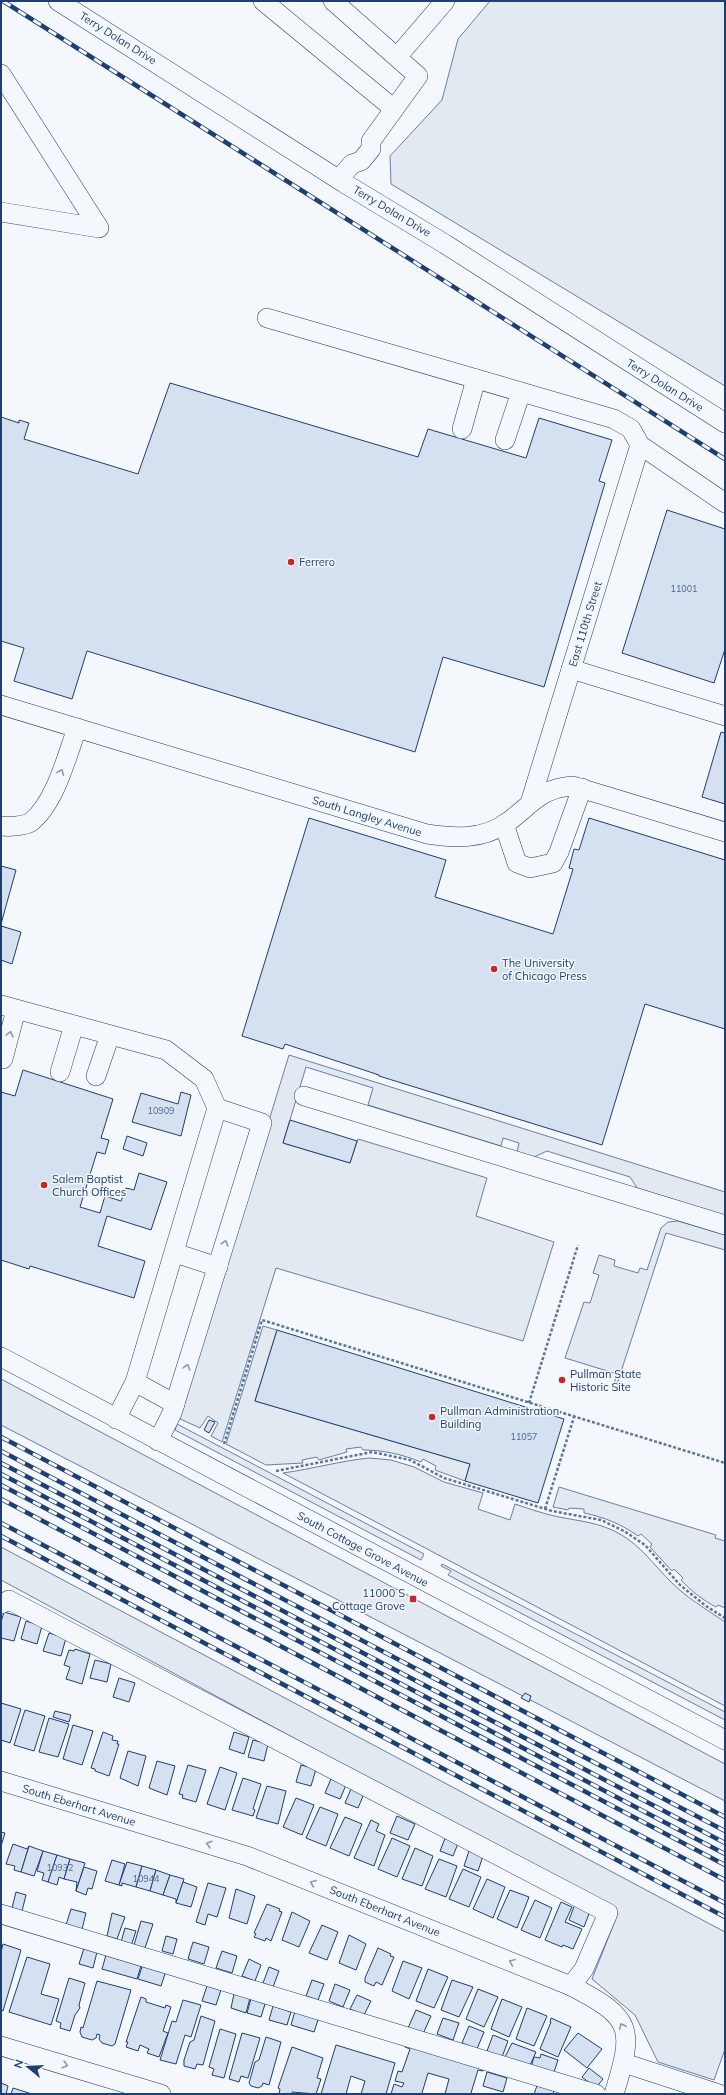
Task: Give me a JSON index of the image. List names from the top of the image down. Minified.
{"streets":{"street":["Terry Dolan Drive","East 110th Street","South Langley Avenue","South Cottage Grove Avenue","South Eberhart Avenue"]},"crossings":[["East 110th Street","South Langley Avenue"]],"places":{"other":["Ferrero","The University of Chicago Press","Salem Baptist Church Offices","Pullman State Historic Site","Pullman Administration Building"],"transit":["11000 S Cottage Grove"]},"house_numbers":["11001","10909","11057","10932","10944"],"north":"left"}
